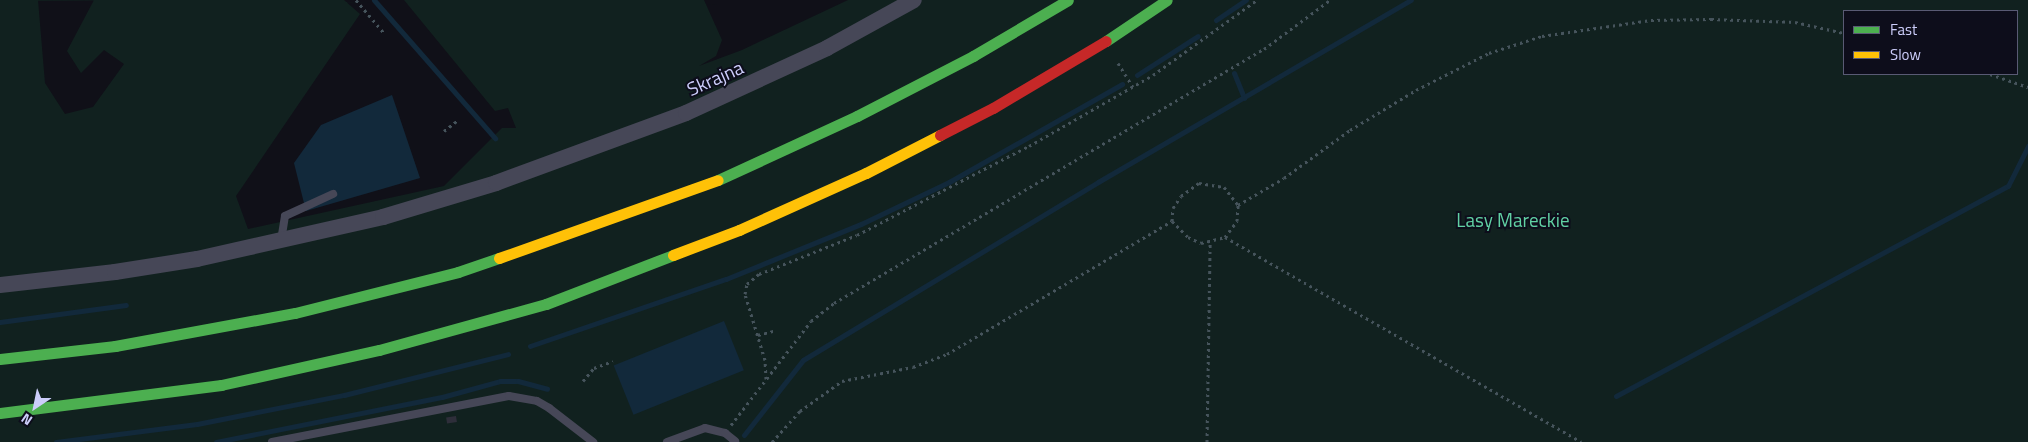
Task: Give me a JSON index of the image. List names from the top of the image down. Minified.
{"streets":{"street":["Skrajna"]},"parks":["Lasy Mareckie"],"legend":["Fast","Slow"],"north":"bottom left"}
